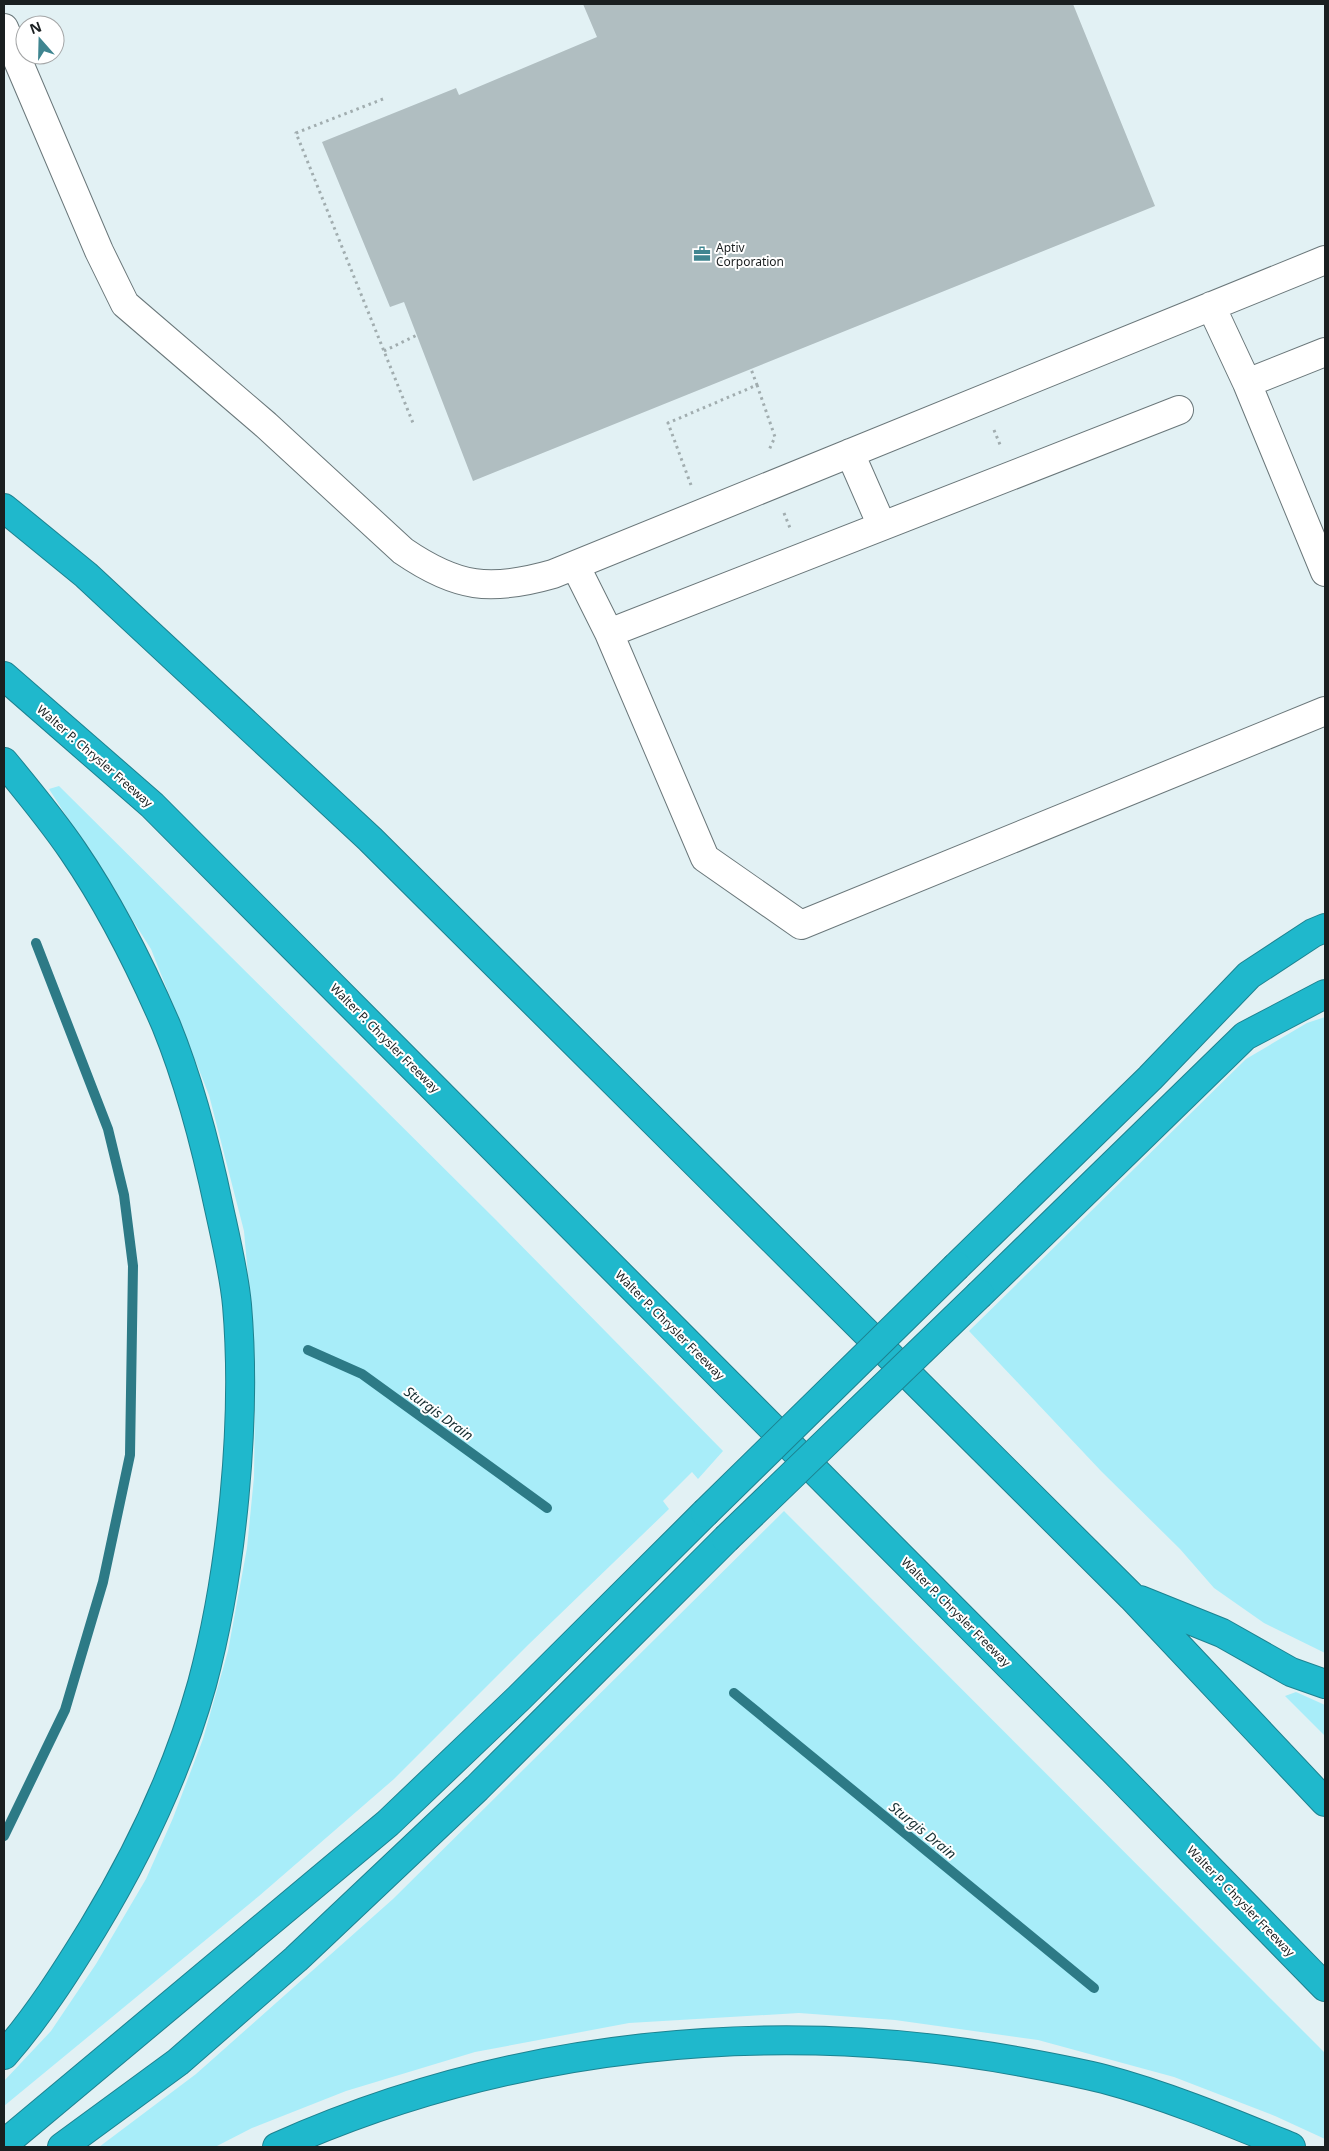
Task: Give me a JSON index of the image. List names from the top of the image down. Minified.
{"streets":{"highway":["Walter P. Chrysler Freeway"]},"water":["Sturgis Drain"],"places":{"office":["Aptiv Corporation"]},"north":"top"}
